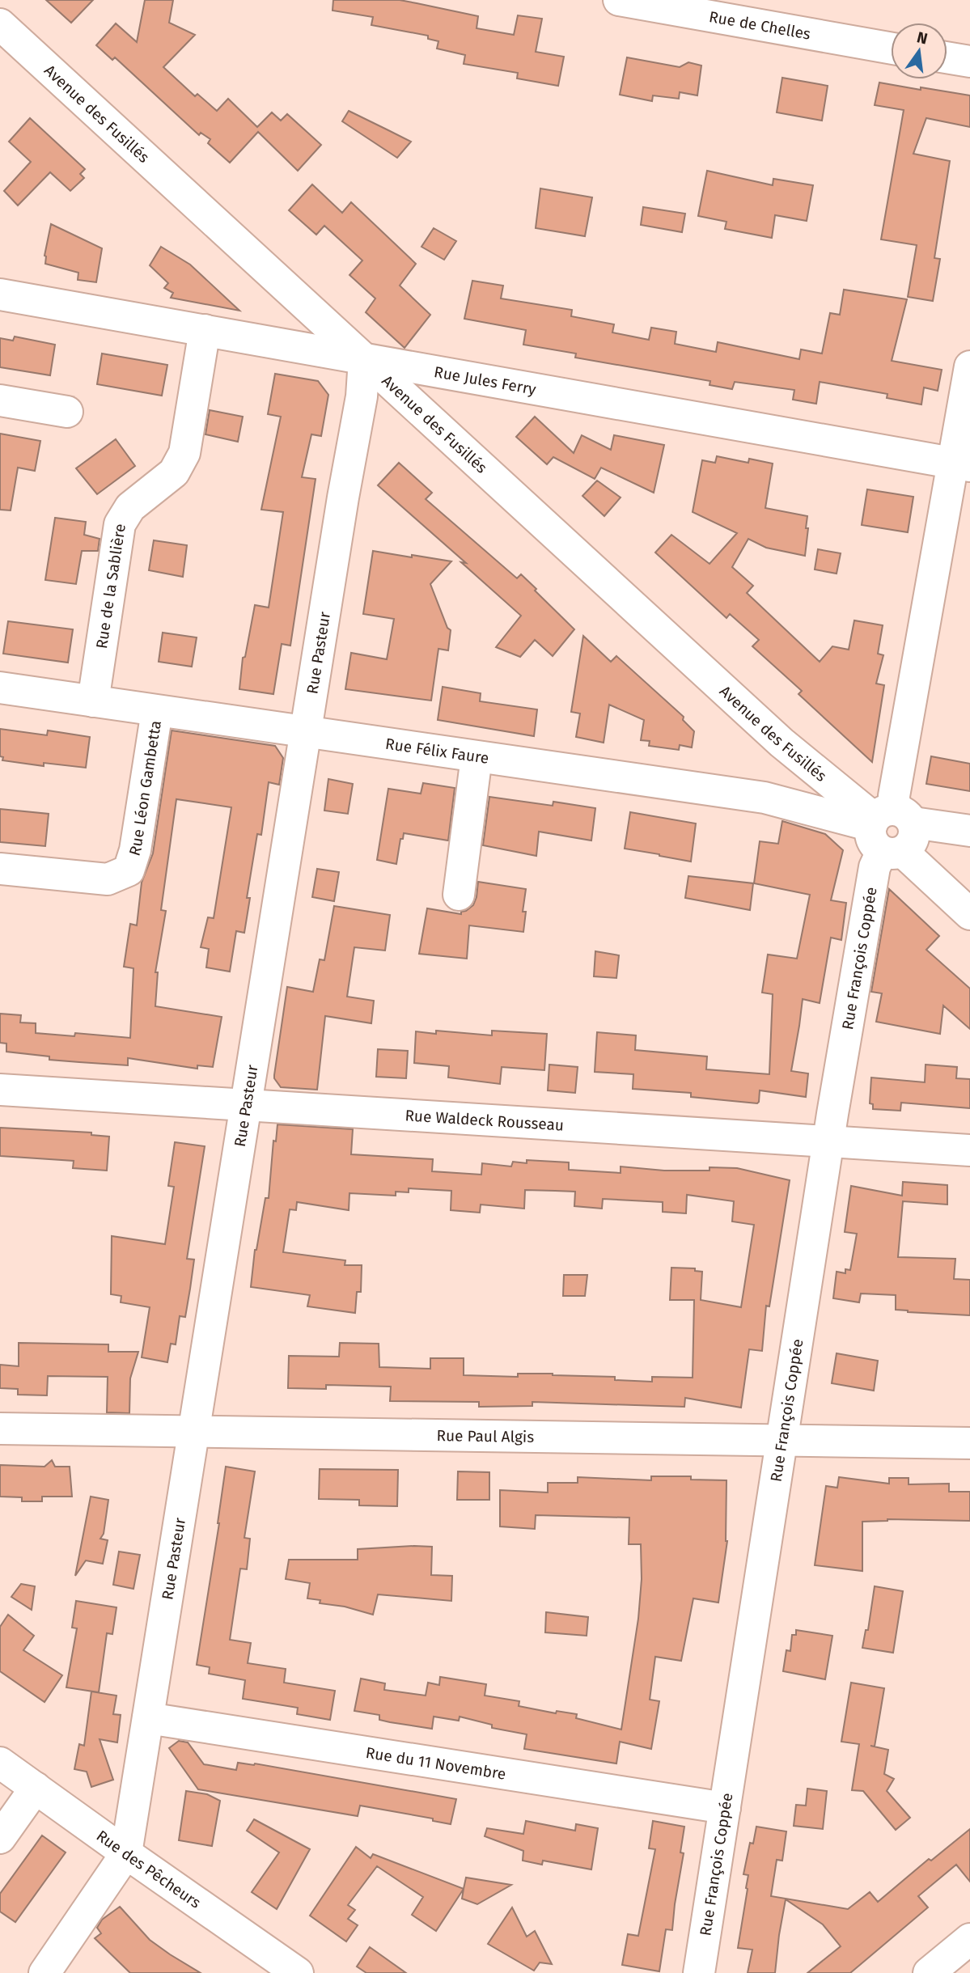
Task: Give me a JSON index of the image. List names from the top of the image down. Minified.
{"streets":{"street":["Rue de Chelles","Avenue des Fusillés","Rue Jules Ferry","Rue de la Sablière","Rue Pasteur","Rue Félix Faure","Rue Léon Gambetta","Rue François Coppée","Rue Waldeck Rousseau","Rue Paul Algis","Rue du 11 Novembre","Rue des Pêcheurs"]},"crossings":[["Avenue des Fusillés","Rue Jules Ferry"],["Avenue des Fusillés","Rue Pasteur"],["Avenue des Fusillés","Rue Félix Faure"],["Avenue des Fusillés","Rue François Coppée"],["Rue Jules Ferry","Rue de la Sablière"],["Rue Jules Ferry","Rue Pasteur"],["Rue Jules Ferry","Rue François Coppée"],["Rue de la Sablière","Rue Félix Faure"],["Rue Pasteur","Rue Félix Faure"],["Rue Pasteur","Rue Waldeck Rousseau"],["Rue Pasteur","Rue Paul Algis"],["Rue Pasteur","Rue du 11 Novembre"],["Rue Pasteur","Rue des Pêcheurs"],["Rue Félix Faure","Rue Léon Gambetta"],["Rue Félix Faure","Rue François Coppée"],["Rue François Coppée","Rue Waldeck Rousseau"],["Rue François Coppée","Rue Paul Algis"],["Rue François Coppée","Rue du 11 Novembre"]],"north":"top"}
